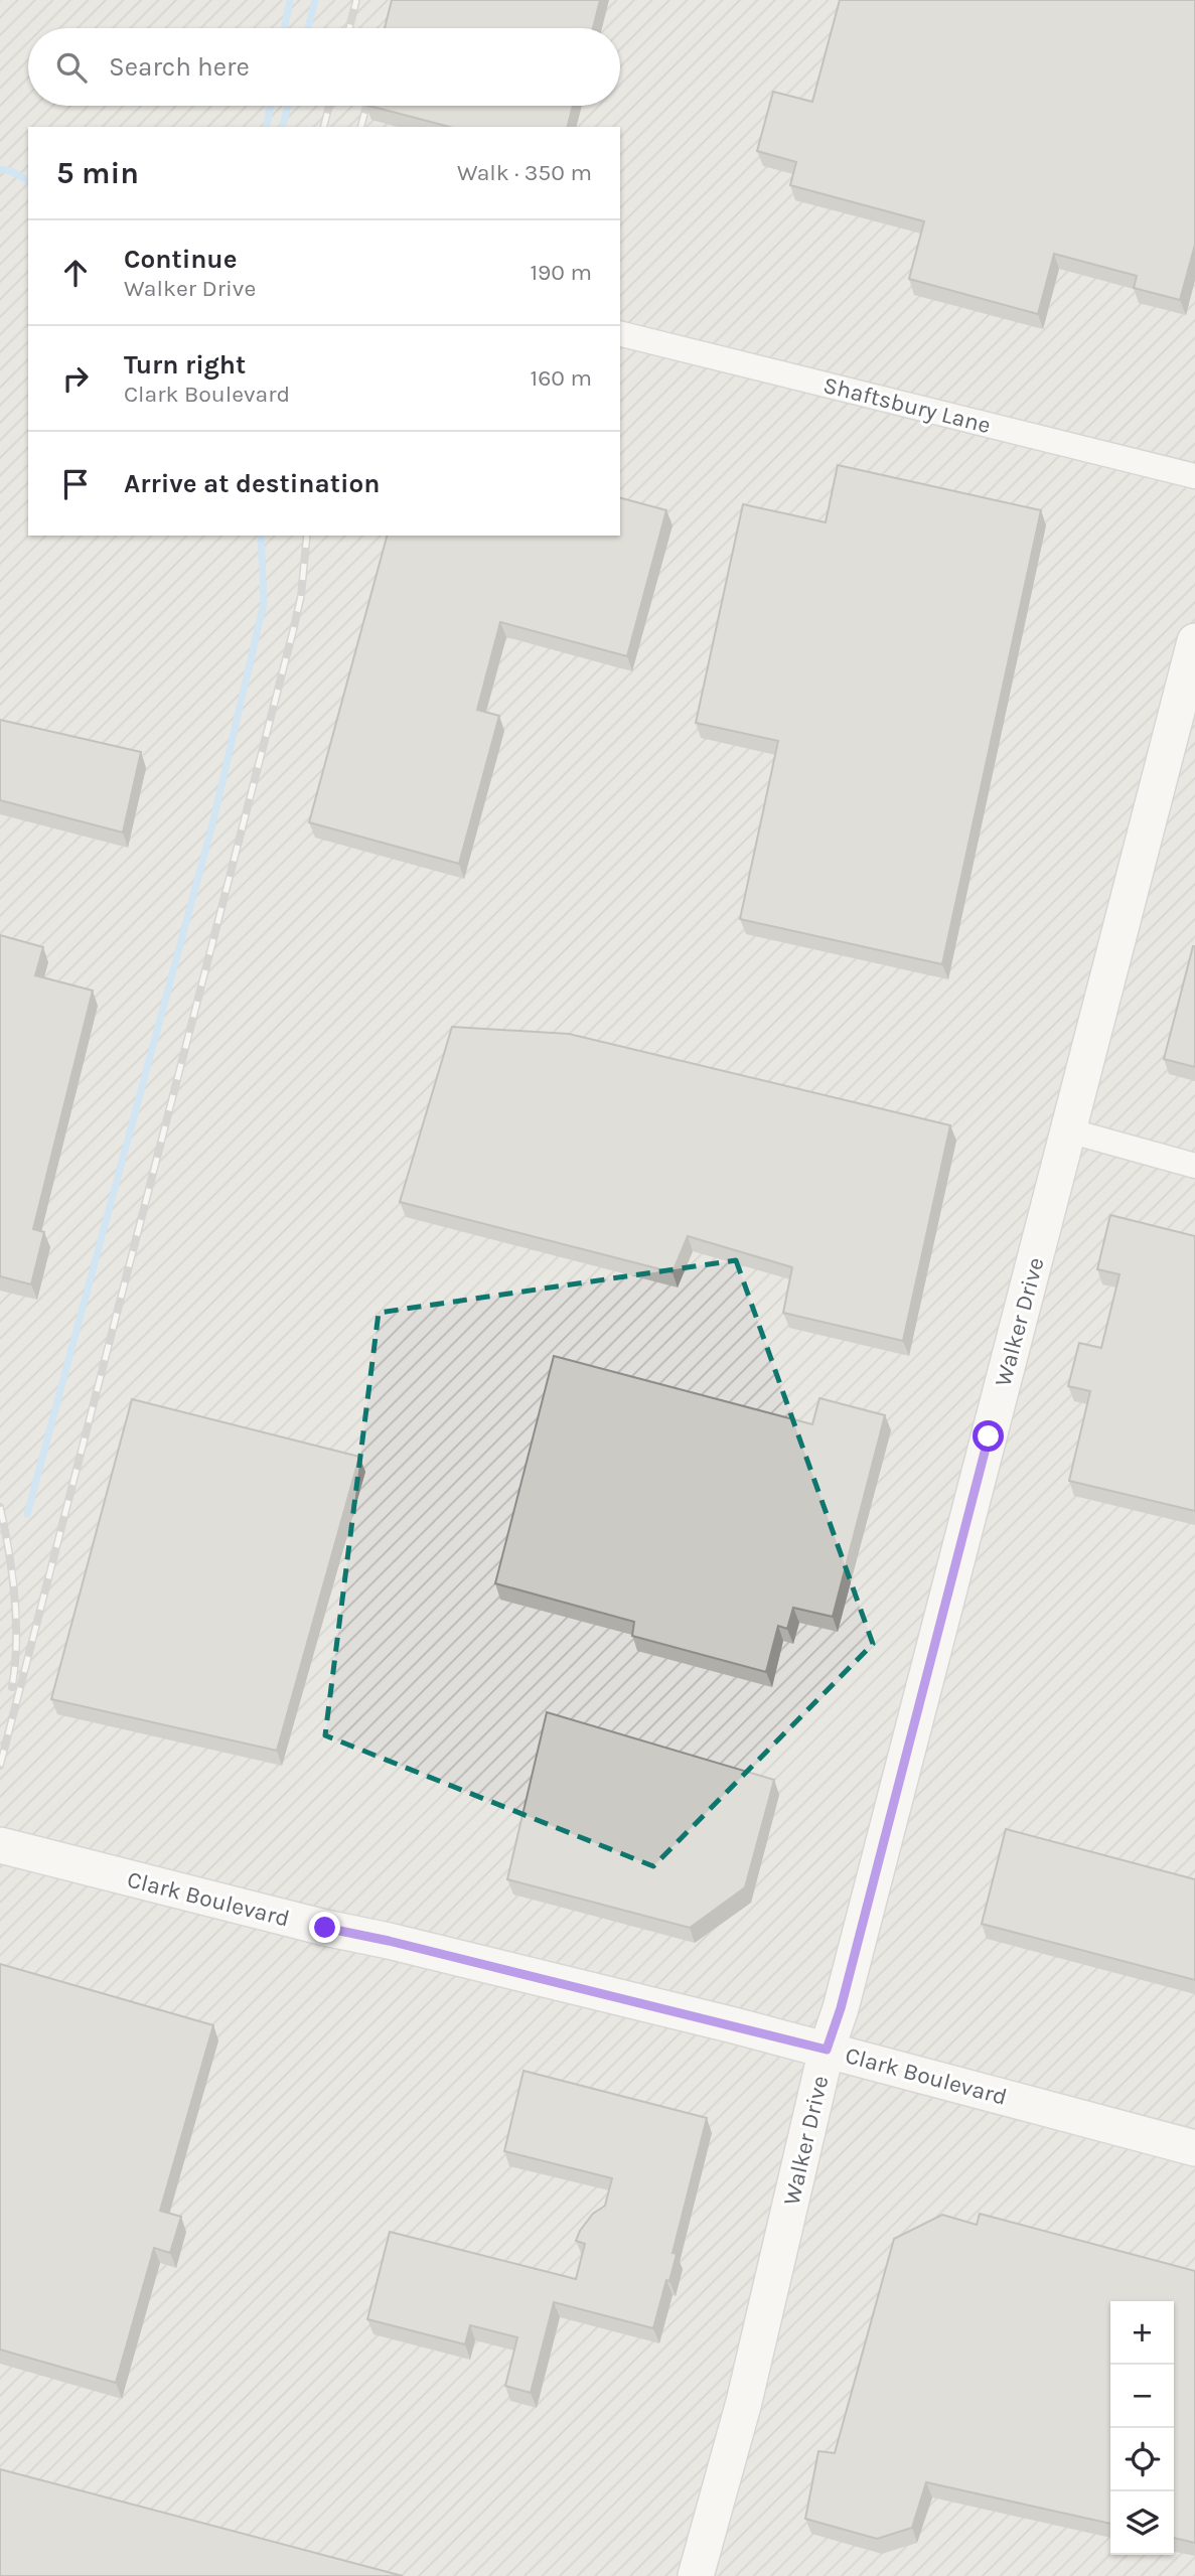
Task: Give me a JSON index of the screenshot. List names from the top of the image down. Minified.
{"streets":{"street":["Shaftsbury Lane","Walker Drive","Clark Boulevard"]},"crossings":[["Walker Drive","Clark Boulevard"]],"page":{"search":"Search here","heading":["5 min","Walk · 350 m"],"list":[["Continue","Walker Drive","190 m"],["Turn right","Clark Boulevard","160 m"],"Arrive at destination"],"map_buttons":["+","−"]}}
